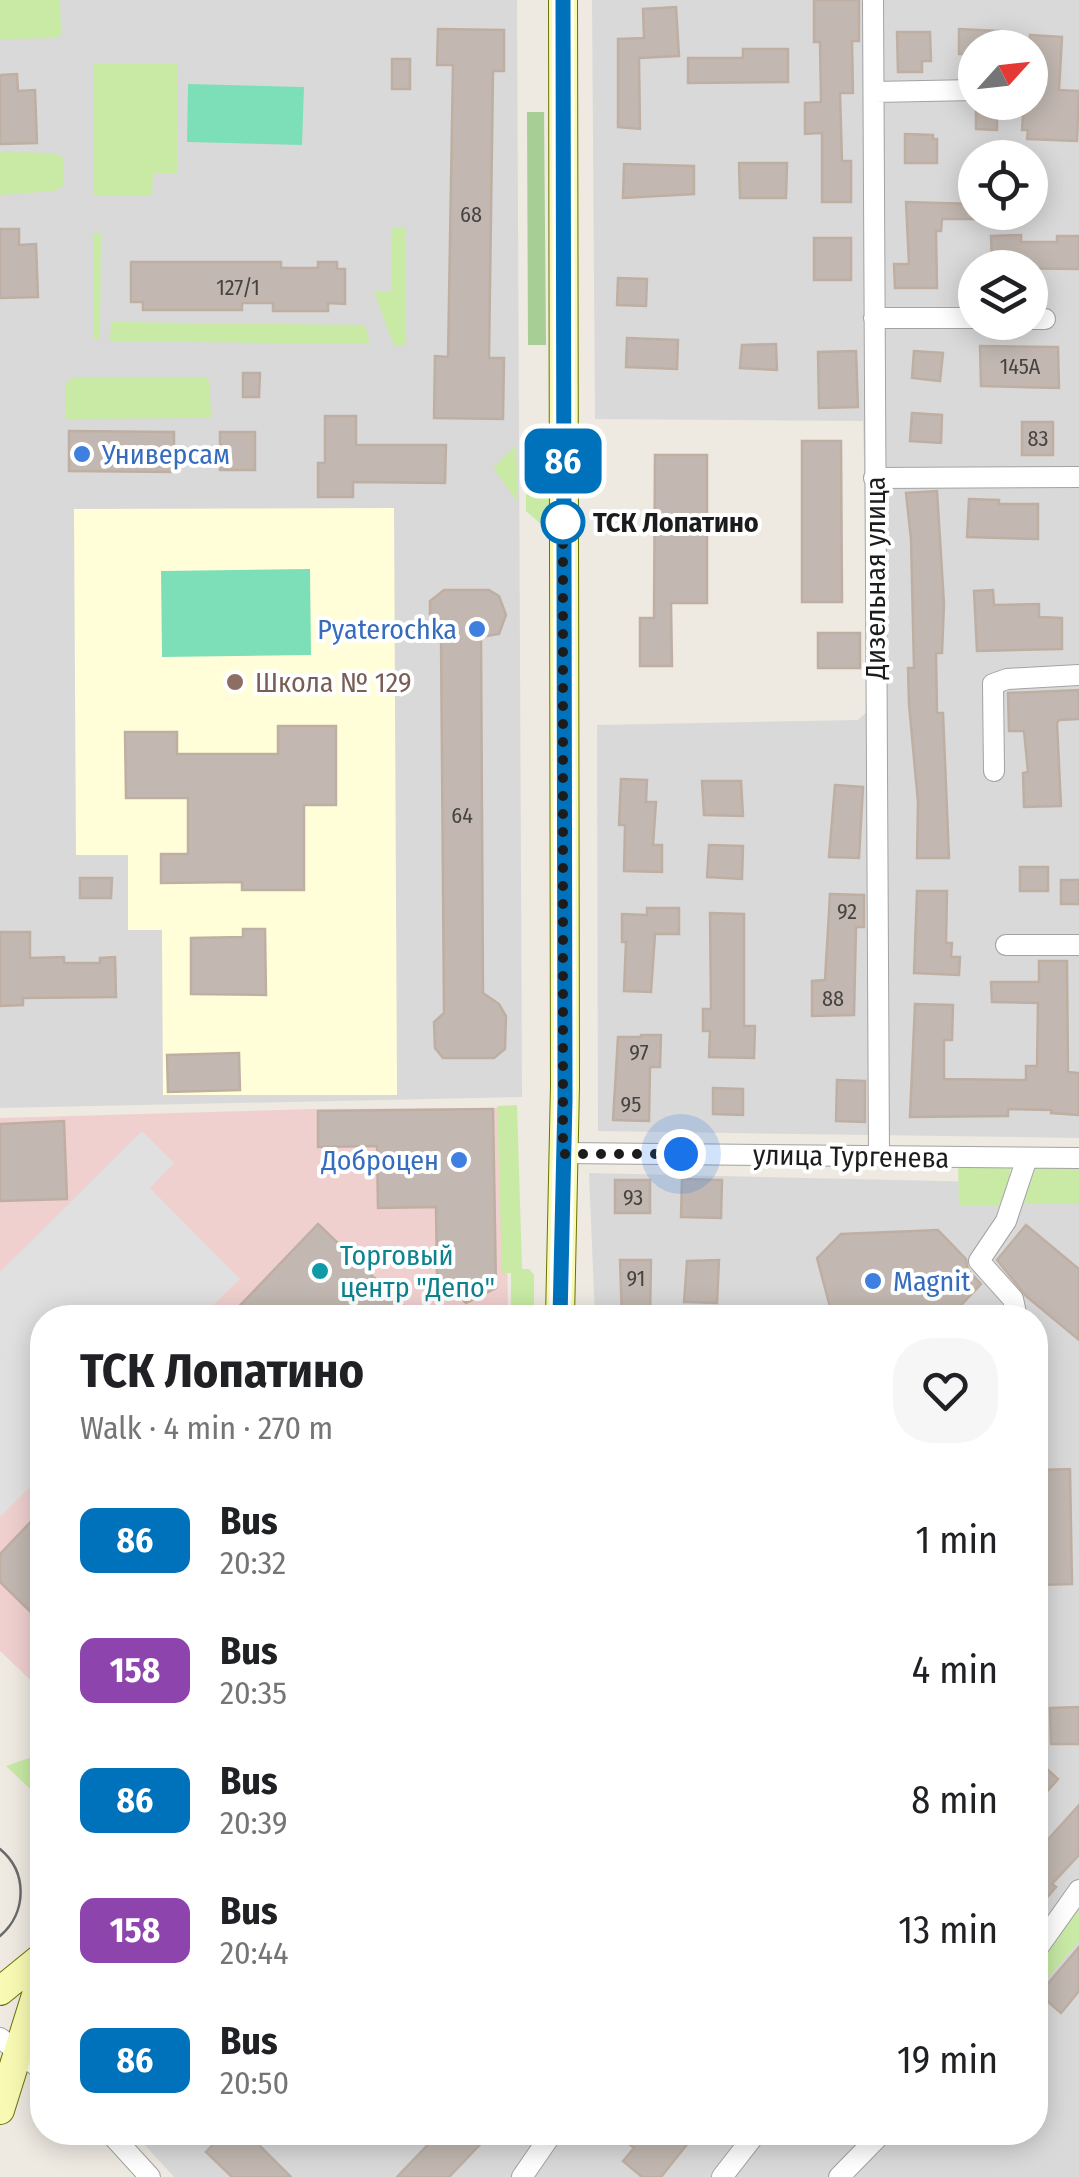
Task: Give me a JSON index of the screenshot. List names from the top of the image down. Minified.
{"streets":{"street":["Дизельная улица","улица Тургенева"]},"crossings":[["Дизельная улица","улица Тургенева"]],"places":["Универсам","ТСК Лопатино","Pyaterochka","Школа № 129","Доброцен","Торговый центр \"Депо\"","Magnit"],"lines":["bus line 86"],"house_numbers":["68","127/1","145А","83","64","92","88","97","95","93","91"],"north":"top right","page":{"on_map":"86","heading":["ТСК Лопатино","Walk · 4 min · 270 m"],"list":[{"mark":"86","name":"Bus","note":"20:32","value":"1 min"},{"mark":"158","name":"Bus","note":"20:35","value":"4 min"},{"mark":"86","name":"Bus","note":"20:39","value":"8 min"},{"mark":"158","name":"Bus","note":"20:44","value":"13 min"},{"mark":"86","name":"Bus","note":"20:50","value":"19 min"}]}}
